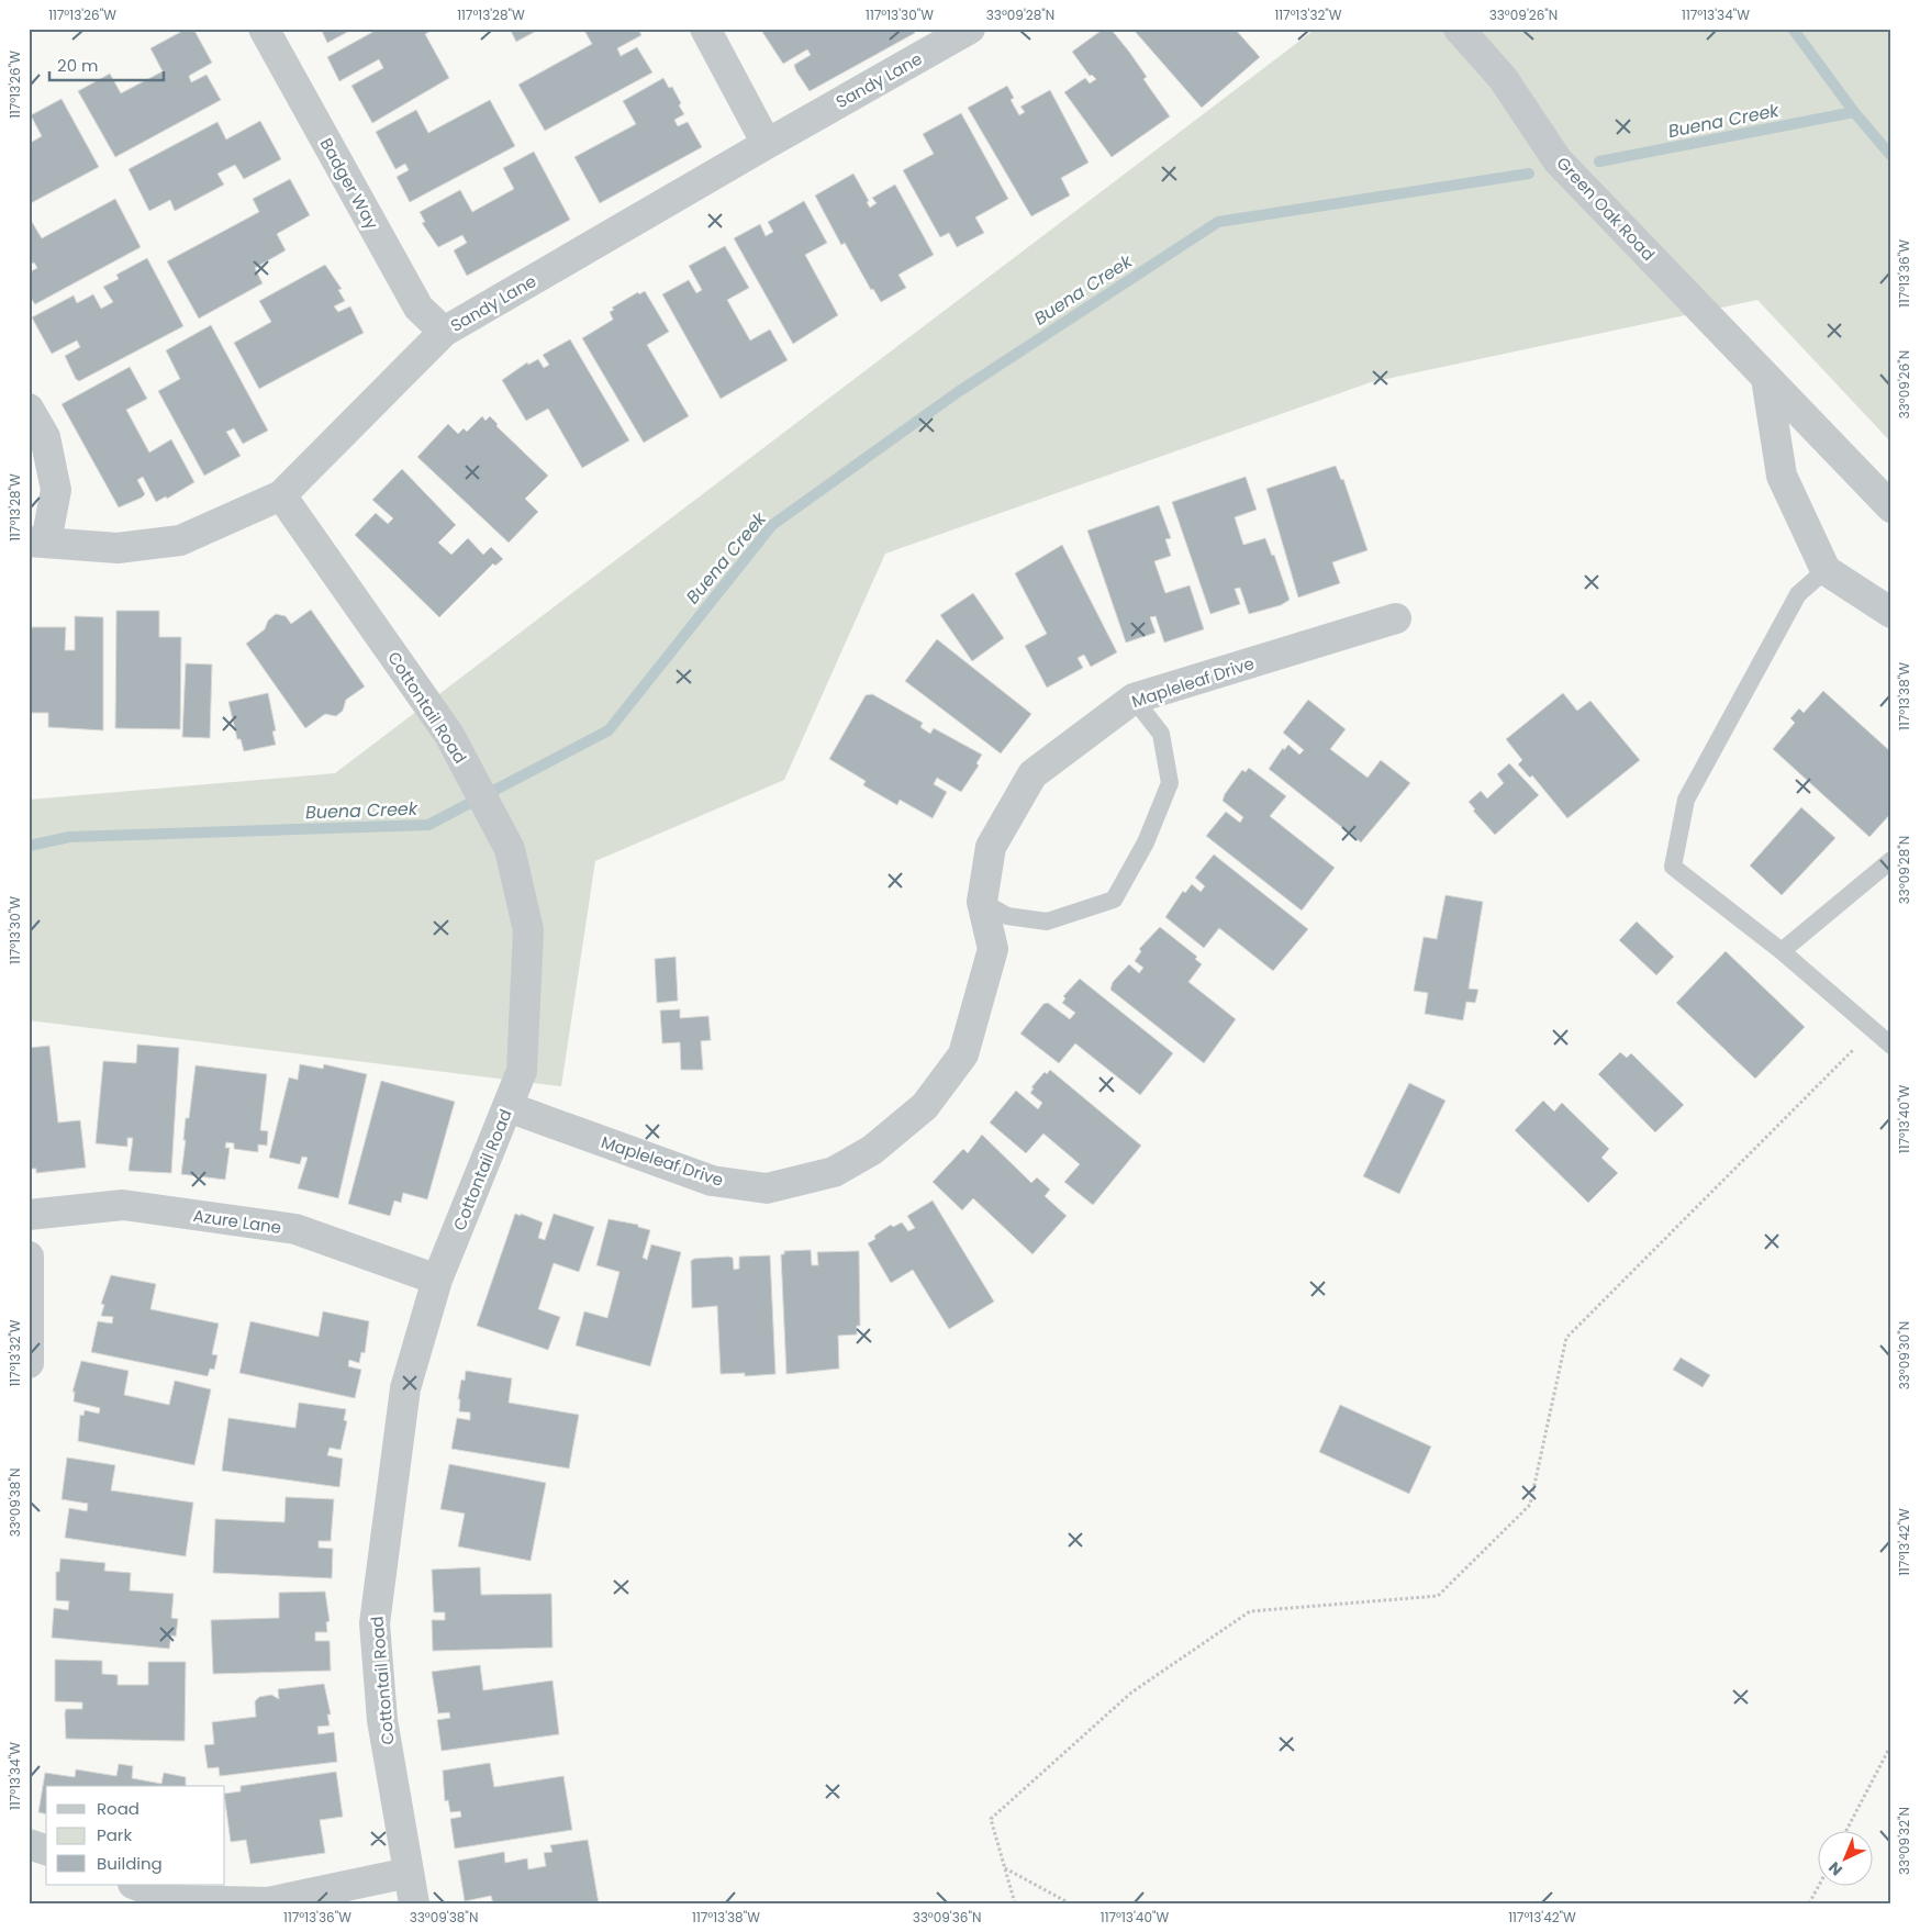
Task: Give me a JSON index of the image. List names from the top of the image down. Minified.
{"streets":{"street":["Sandy Lane","Badger Way","Green Oak Road","Mapleleaf Drive","Cottontail Road","Azure Lane"]},"crossings":[["Sandy Lane","Badger Way"],["Sandy Lane","Cottontail Road"],["Mapleleaf Drive","Cottontail Road"],["Cottontail Road","Azure Lane"]],"water":["Buena Creek"],"legend":["Road","Park","Building"],"scale_bar":"20 m","north":"bottom left","coordinates":["117°13'26\"W","117°13'28\"W","117°13'30\"W","33°09'28\"N","117°13'32\"W","33°09'26\"N","117°13'34\"W","117°13'36\"W","117°13'38\"W","117°13'40\"W","33°09'30\"N","33°09'38\"N","117°13'42\"W","33°09'32\"N","33°09'36\"N"]}
